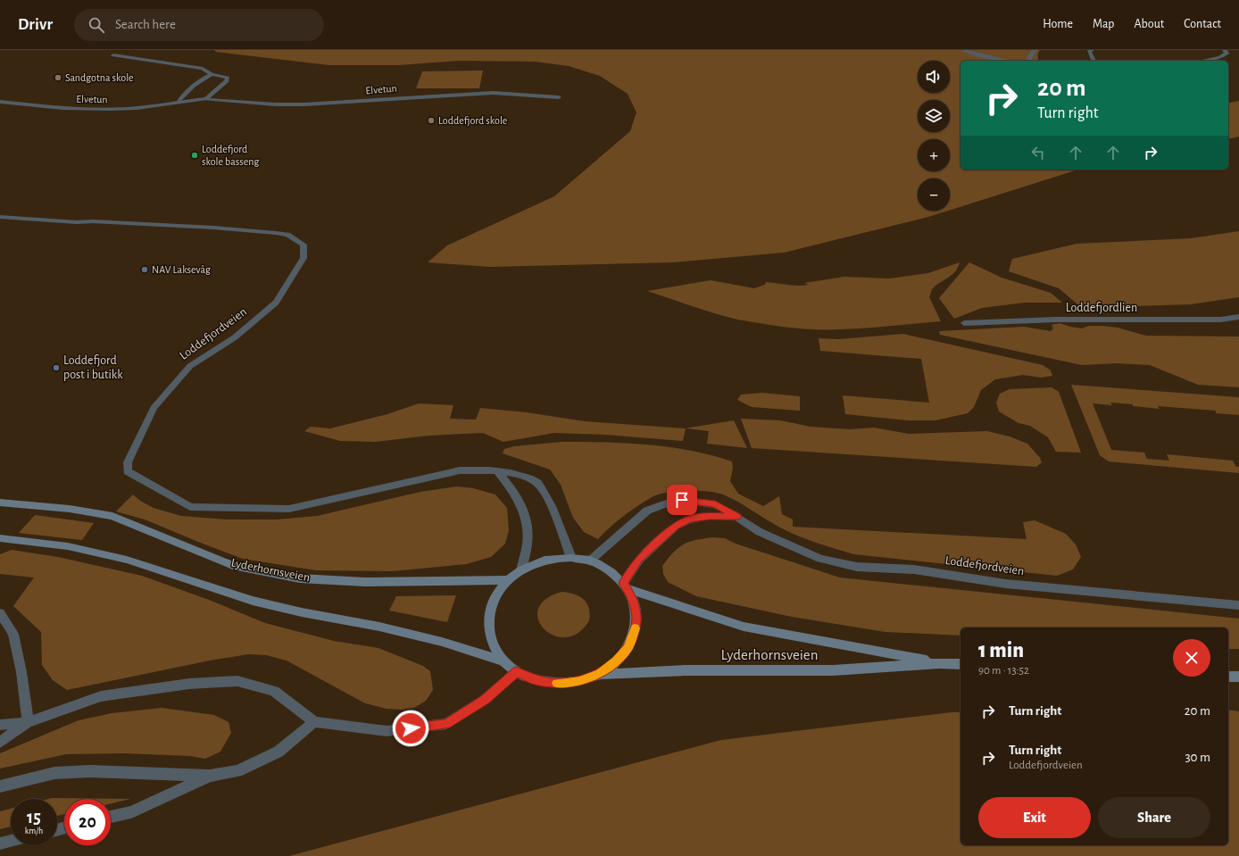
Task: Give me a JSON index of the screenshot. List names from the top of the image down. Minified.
{"streets":{"main road":["Lyderhornsveien"],"street":["Elvetun","Loddefjordlien","Loddefjordveien"]},"places":["Sandgotna skole","Loddefjord skole","Loddefjord skole basseng","NAV Laksevåg","Loddefjord post i butikk"],"page":{"header":"Drivr","search":"Search here","nav":["Home","Map","About","Contact"],"map_buttons":["+","−"],"turn":["20 m","Turn right"],"heading":["1 min","90 m · 13:52"],"list":[{"name":"Turn right","value":"20 m"},{"name":"Turn right","note":"Loddefjordveien","value":"30 m"}],"buttons":["Exit","Share"],"speed":"15 km/h","limit":"20"}}
